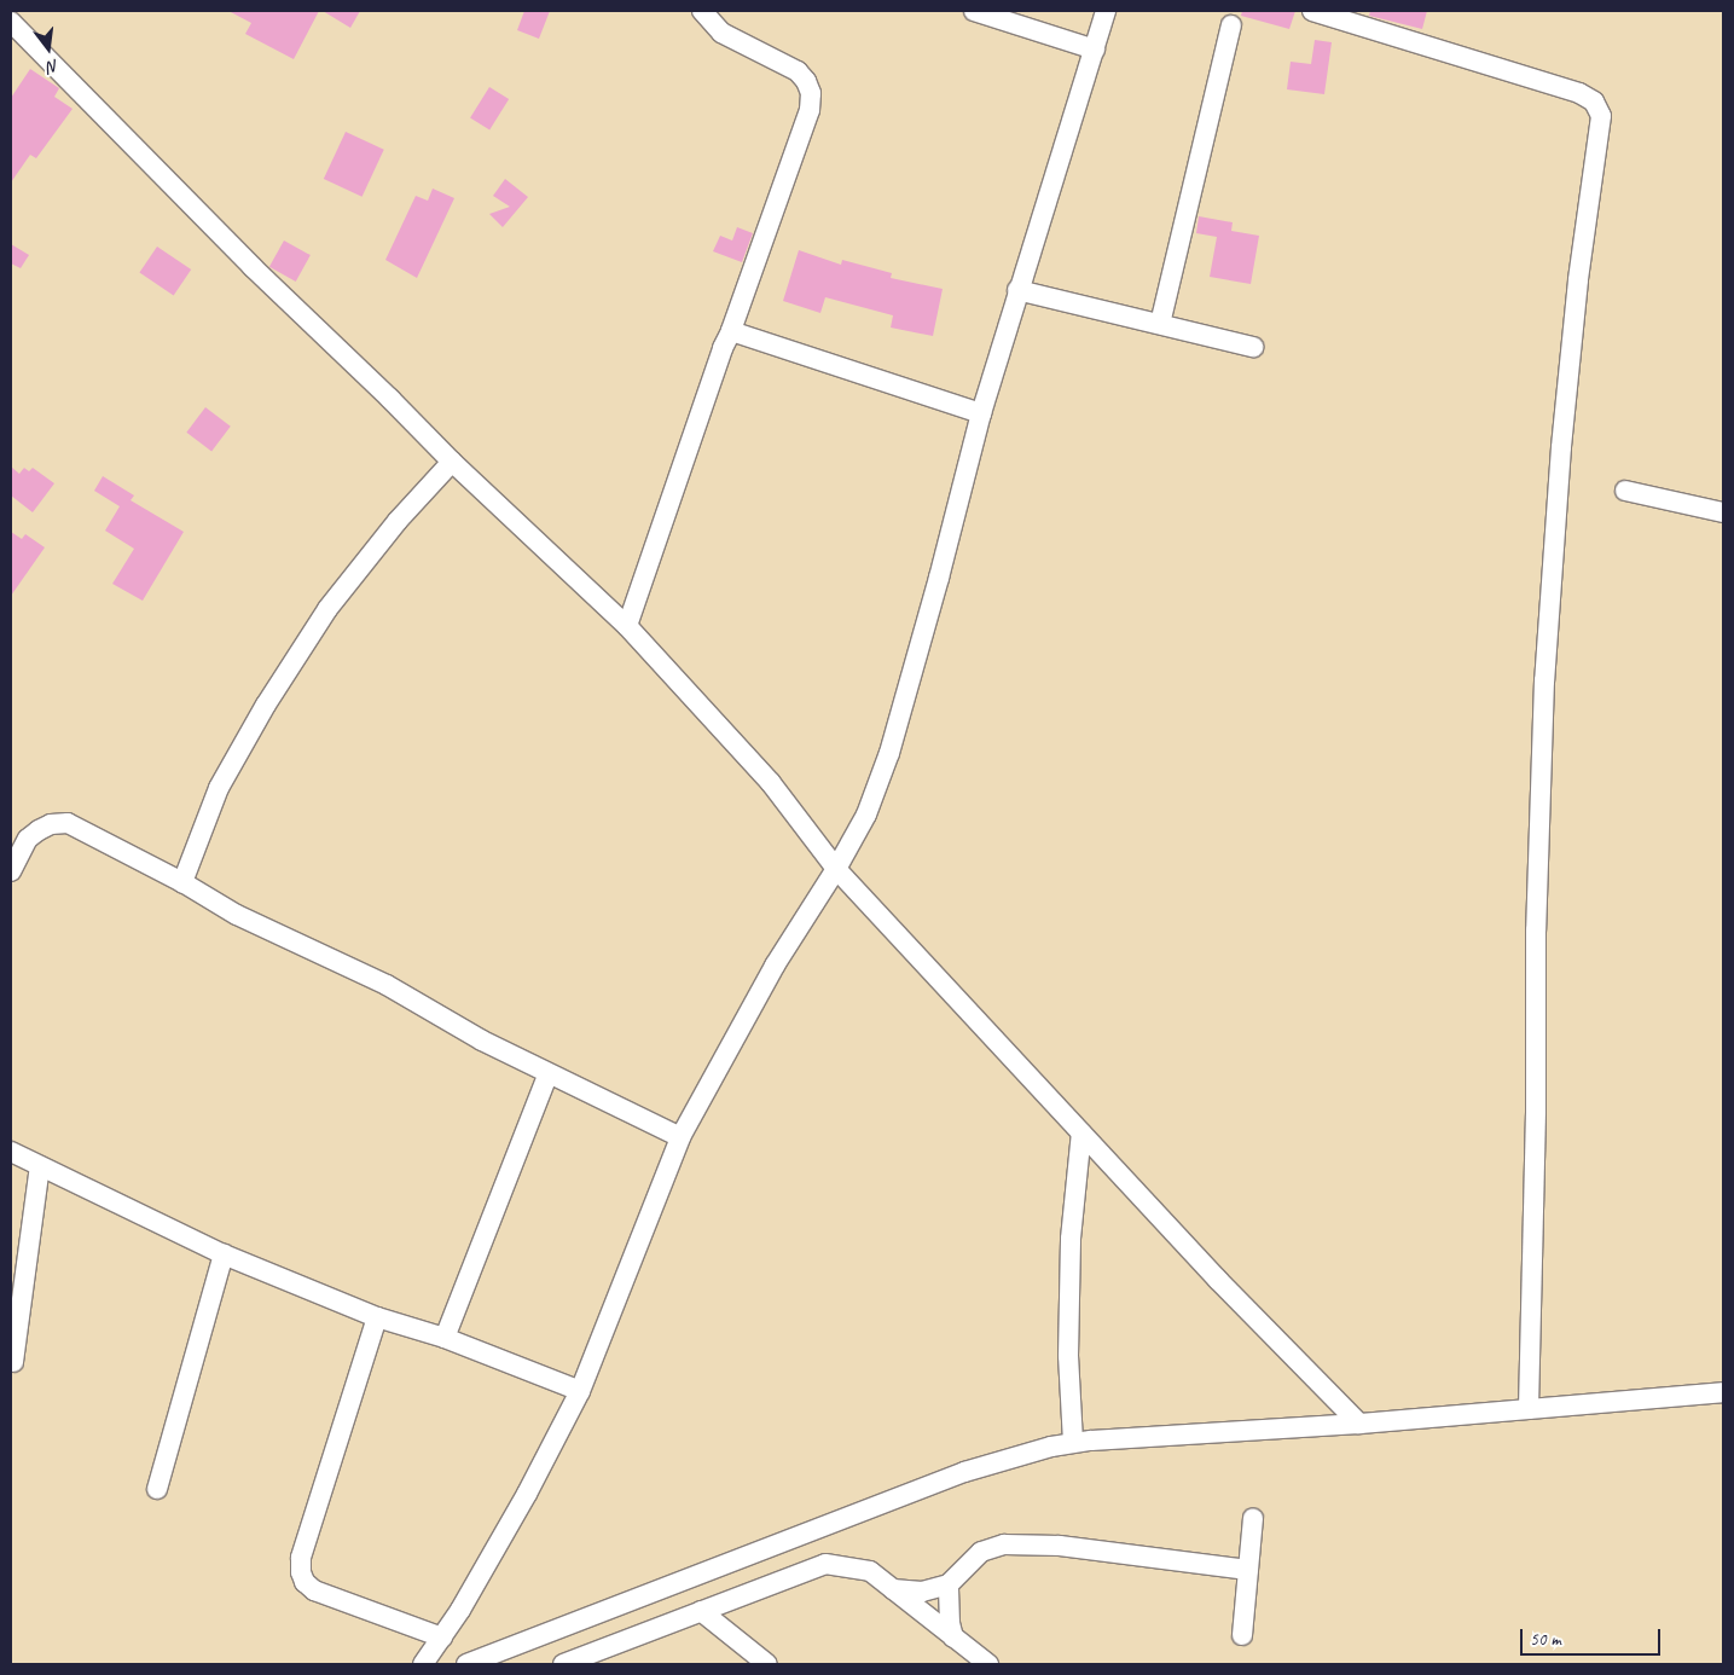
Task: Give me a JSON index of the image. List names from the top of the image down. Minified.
{"scale_bar":"50 m","north":"bottom"}
